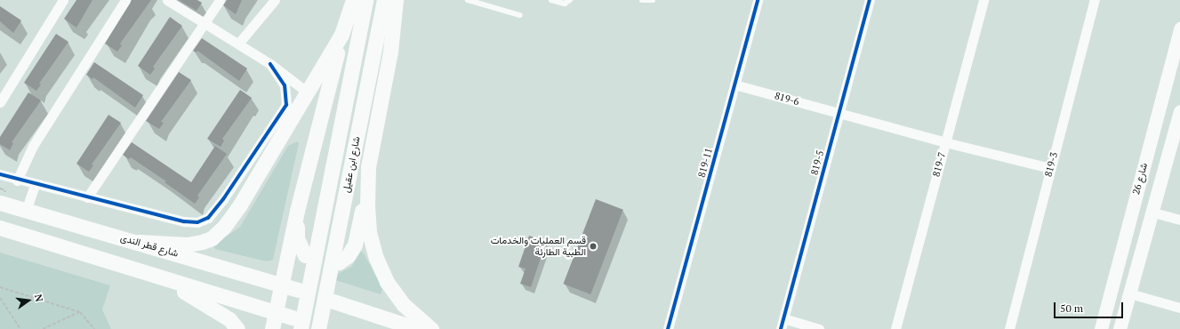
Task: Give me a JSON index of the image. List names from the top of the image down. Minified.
{"streets":{"main road":["شارع ابن عقيل","شارع 26","شارع قطر الندى"],"street":["819-6","819-11","819-5","819-7","819-3"]},"crossings":[["819-6","819-11"],["819-6","819-5"],["819-6","819-7"],["819-6","819-3"]],"places":["قسم العمليات والخدمات الطبية الطارئة"],"scale_bar":"50 m","north":"right"}
